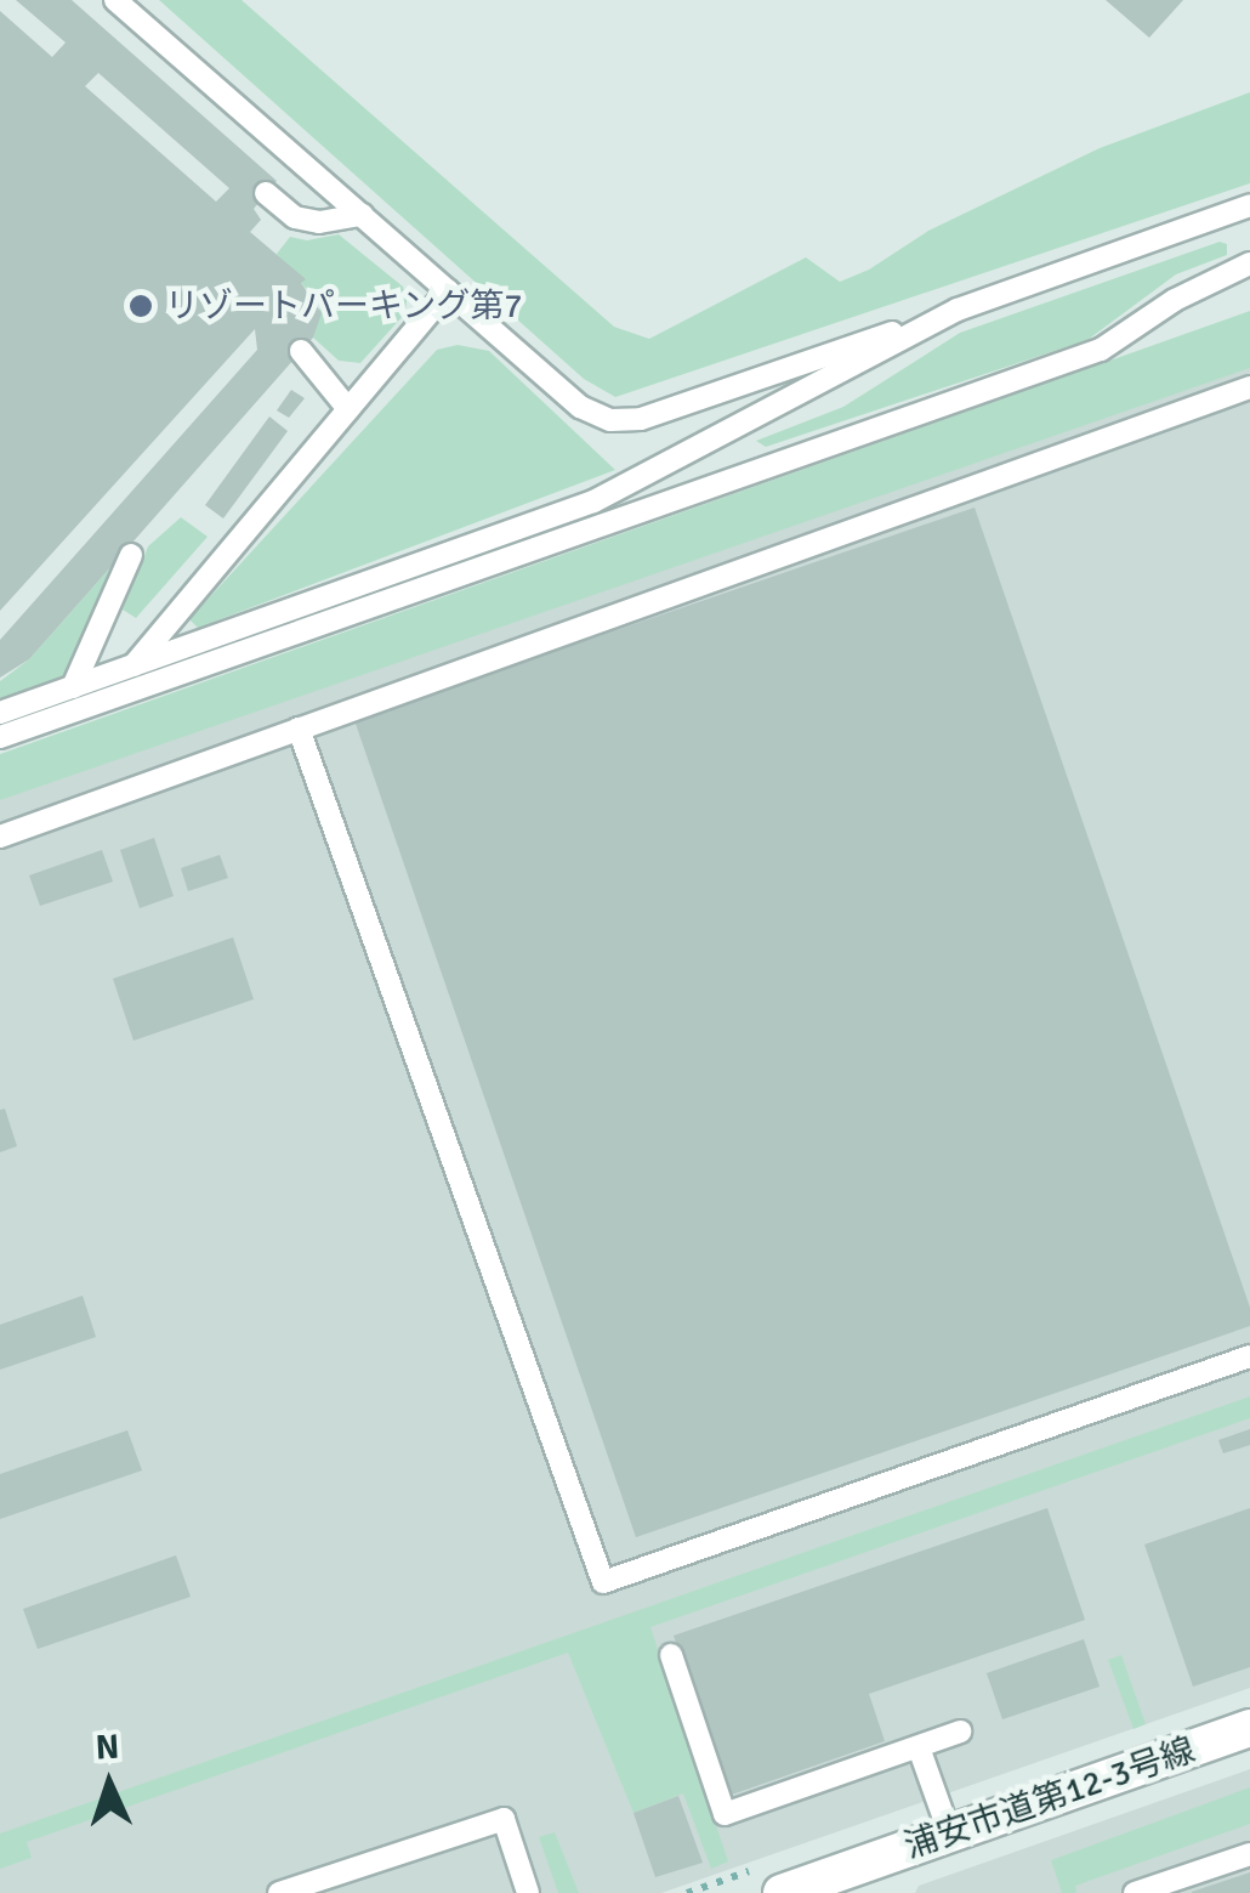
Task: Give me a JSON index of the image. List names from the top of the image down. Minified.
{"streets":{"street":["浦安市道第12-3号線"]},"places":["リゾートパーキング第7"],"north":"top"}
